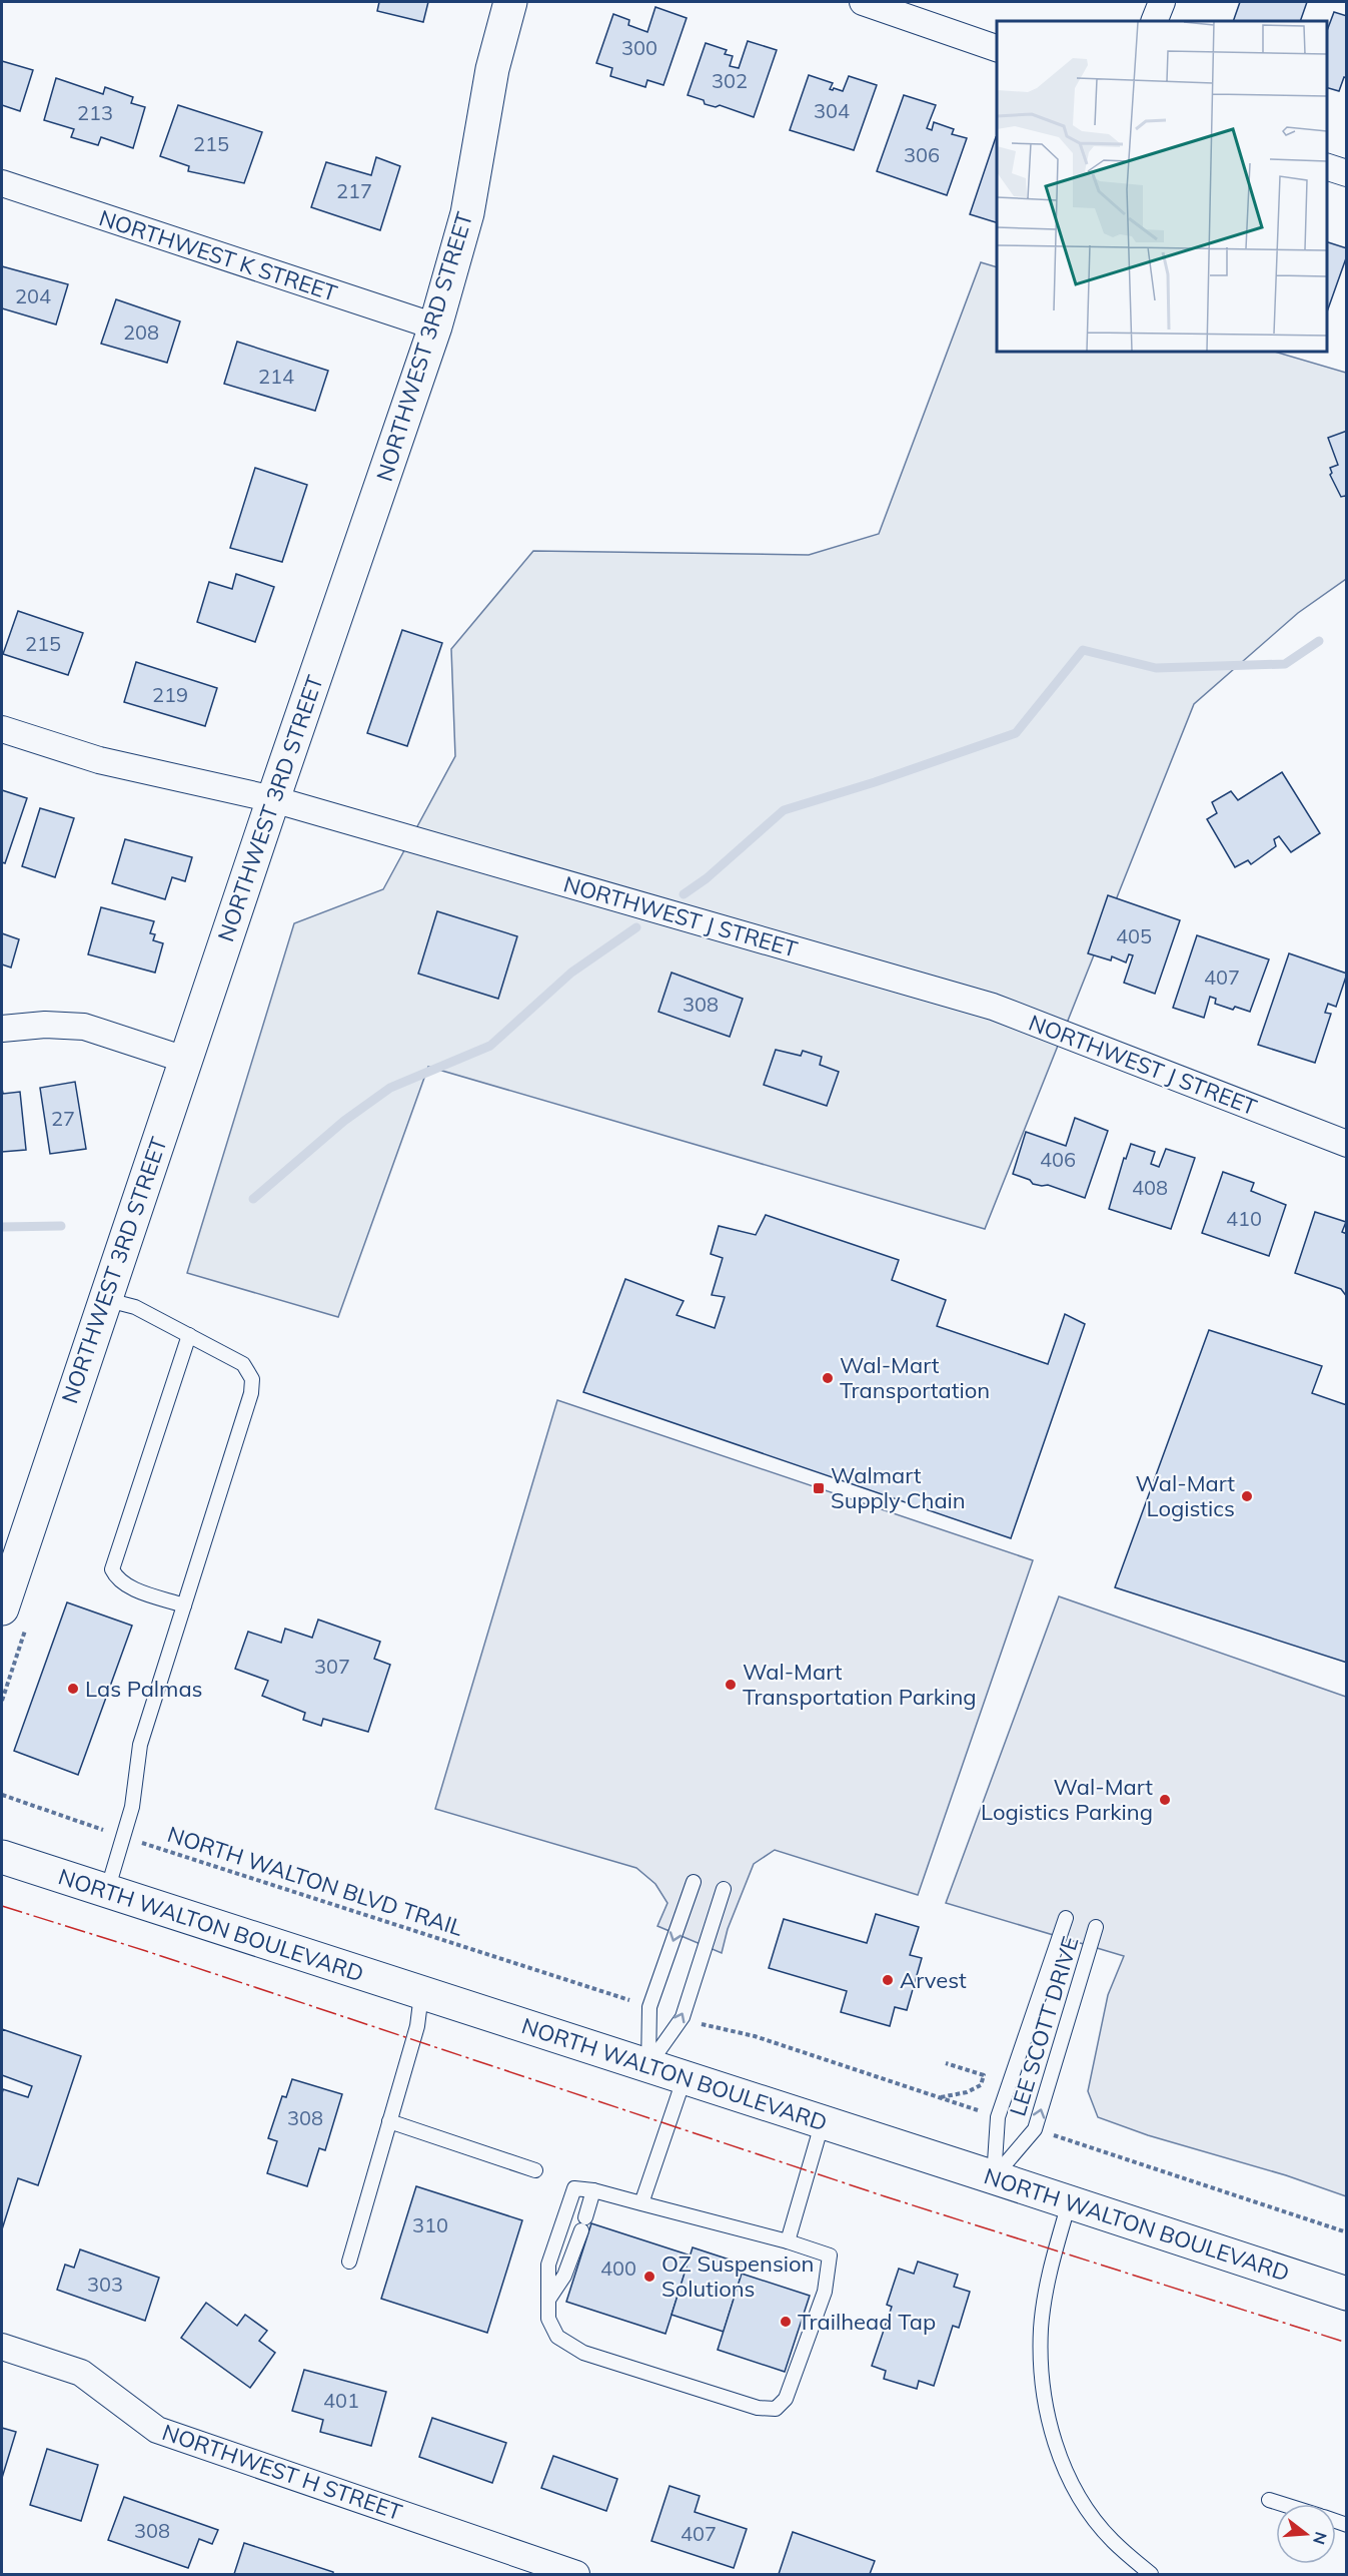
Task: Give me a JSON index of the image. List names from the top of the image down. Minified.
{"streets":{"street":["NORTHWEST K STREET","NORTHWEST 3RD STREET","NORTHWEST J STREET","NORTH WALTON BOULEVARD","NORTHWEST H STREET"],"lane":["LEE SCOTT DRIVE"],"path":["NORTH WALTON BLVD TRAIL"]},"crossings":[["NORTHWEST K STREET","NORTHWEST 3RD STREET"],["NORTHWEST 3RD STREET","NORTHWEST J STREET"],["NORTH WALTON BOULEVARD","LEE SCOTT DRIVE"]],"places":{"other":["Wal-Mart Transportation","Wal-Mart Logistics","Wal-Mart Transportation Parking","Las Palmas","Wal-Mart Logistics Parking","Arvest","OZ Suspension Solutions","Trailhead Tap"],"transit":["Walmart Supply Chain"]},"house_numbers":["300","302","304","213","215","306","217","204","208","214","215","219","405","407","308","27","406","408","410","307","308","310","400","303","401","308","407"],"north":"right"}
